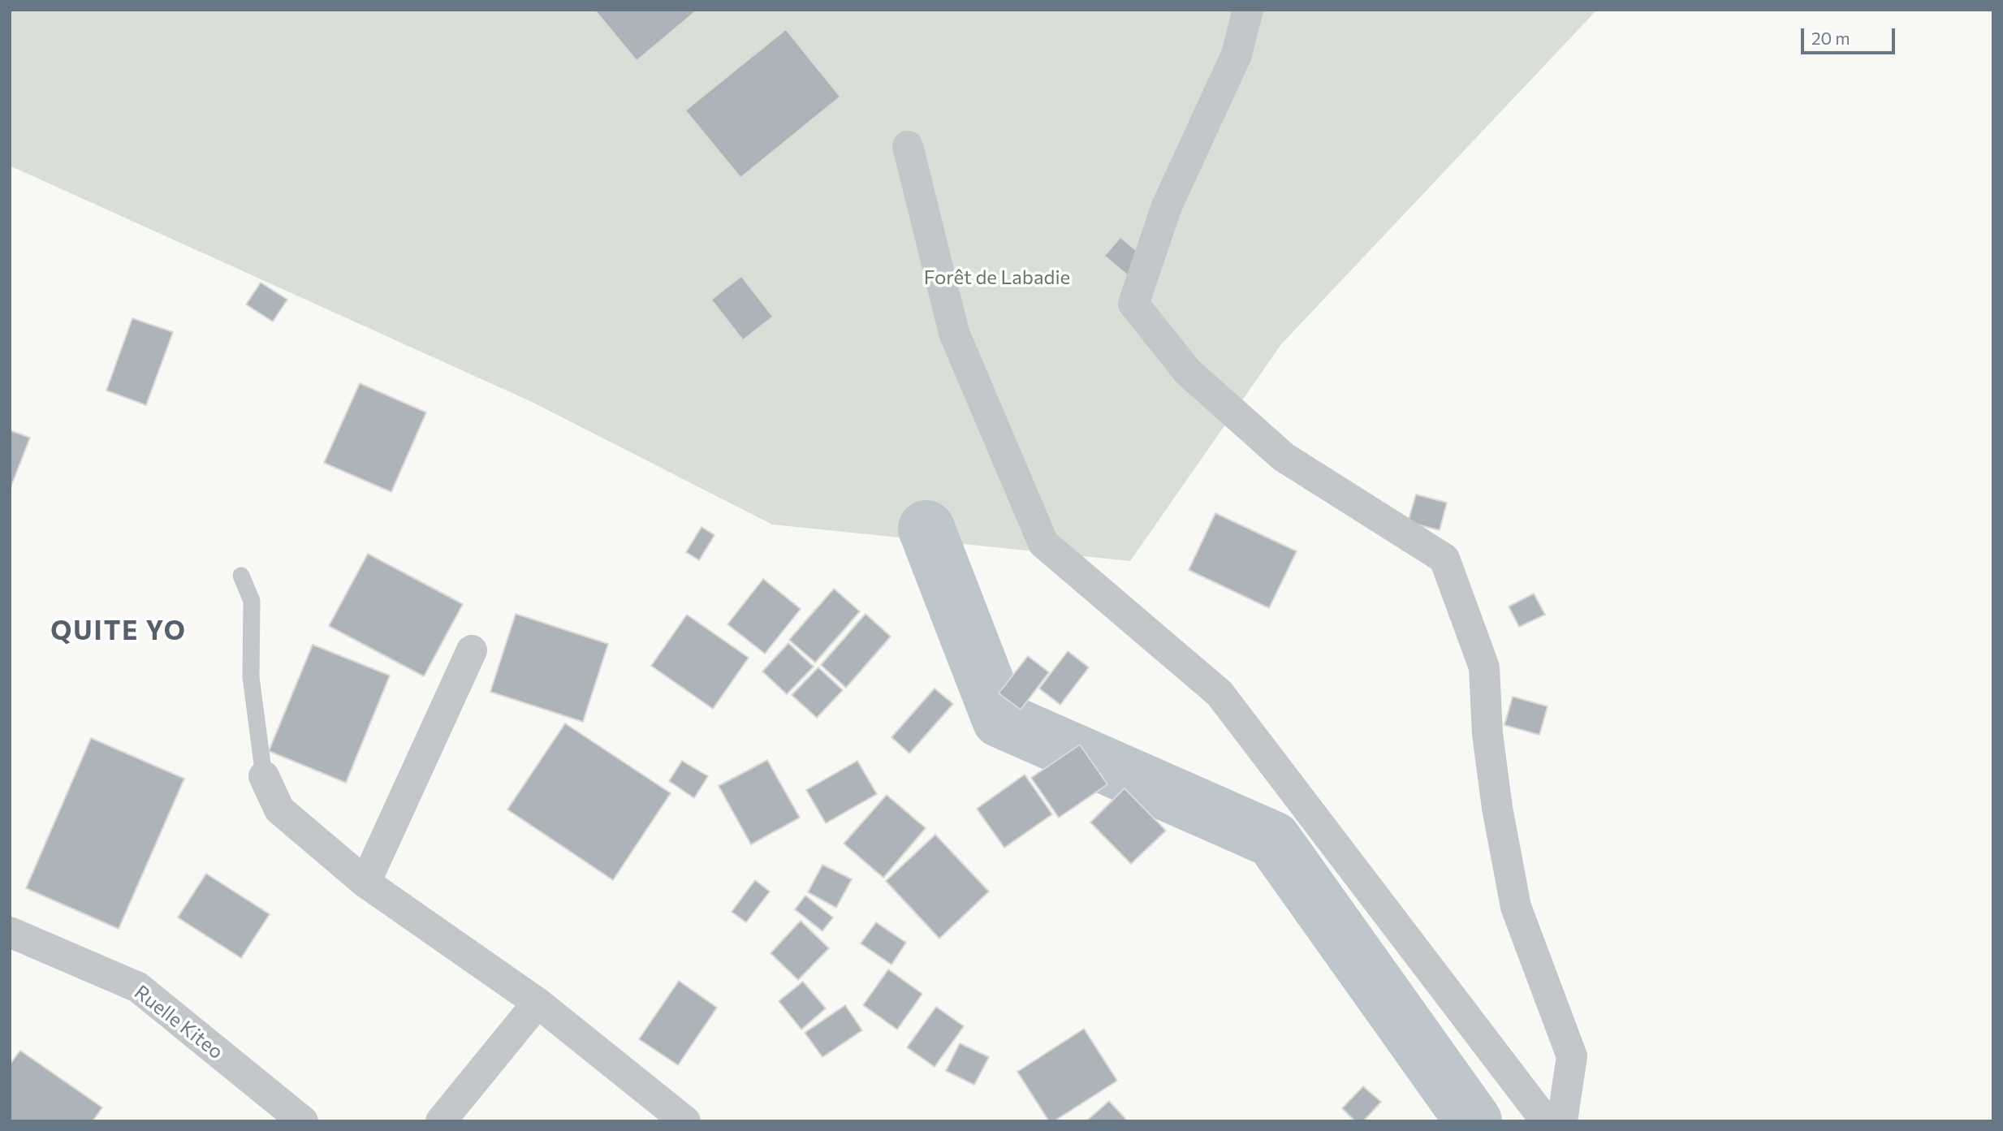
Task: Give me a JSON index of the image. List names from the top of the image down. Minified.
{"streets":{"street":["Ruelle Kiteo"]},"districts":["QUITE YO"],"parks":["Forêt de Labadie"],"scale_bar":"20 m"}
